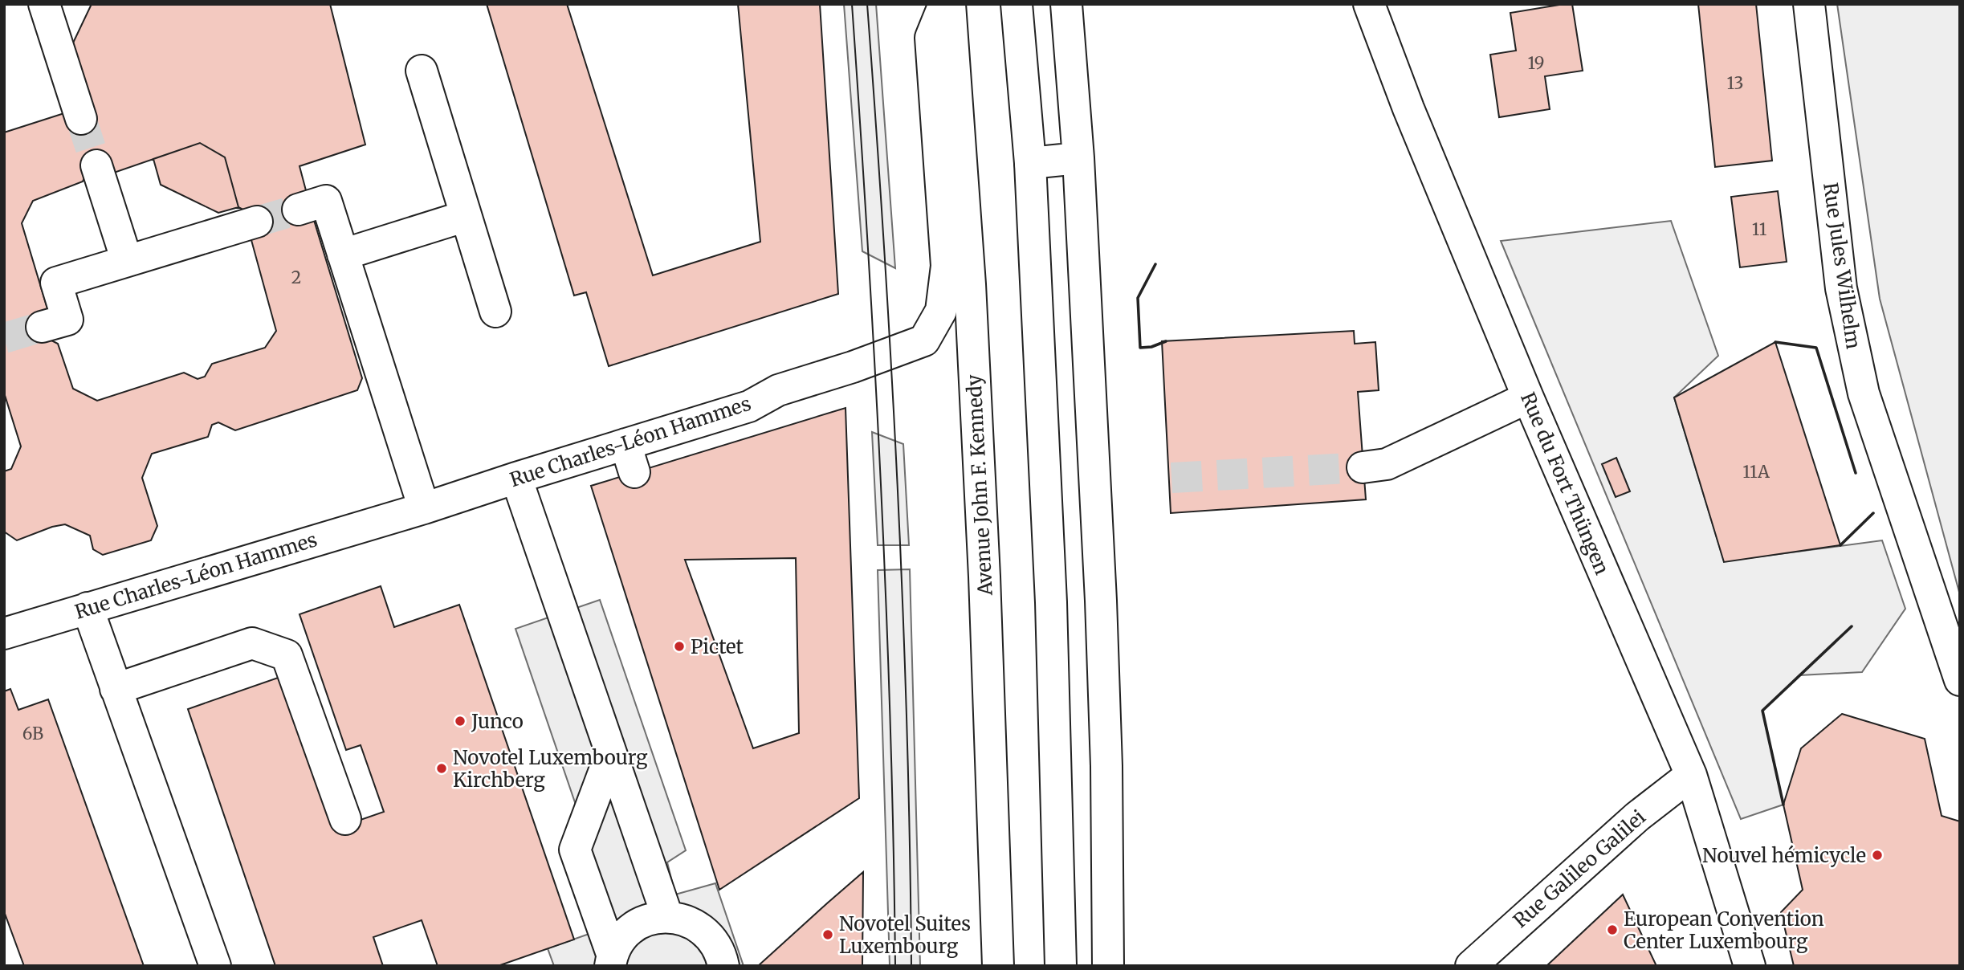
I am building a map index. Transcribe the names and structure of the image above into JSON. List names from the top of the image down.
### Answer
{
  "streets": {
    "street": [
      "Rue Jules Wilhelm",
      "Rue Charles-Léon Hammes",
      "Rue du Fort Thüngen",
      "Avenue John F. Kennedy",
      "Rue Galileo Galilei"
    ]
  },
  "crossings": [
    ["Rue du Fort Thüngen", "Rue Galileo Galilei"]
  ],
  "places": [
    "Pictet",
    "Junco",
    "Novotel Luxembourg Kirchberg",
    "Nouvel hémicycle",
    "European Convention Center Luxembourg",
    "Novotel Suites Luxembourg"
  ],
  "house_numbers": [
    "19",
    "13",
    "11",
    "2",
    "11A",
    "6B"
  ]
}
